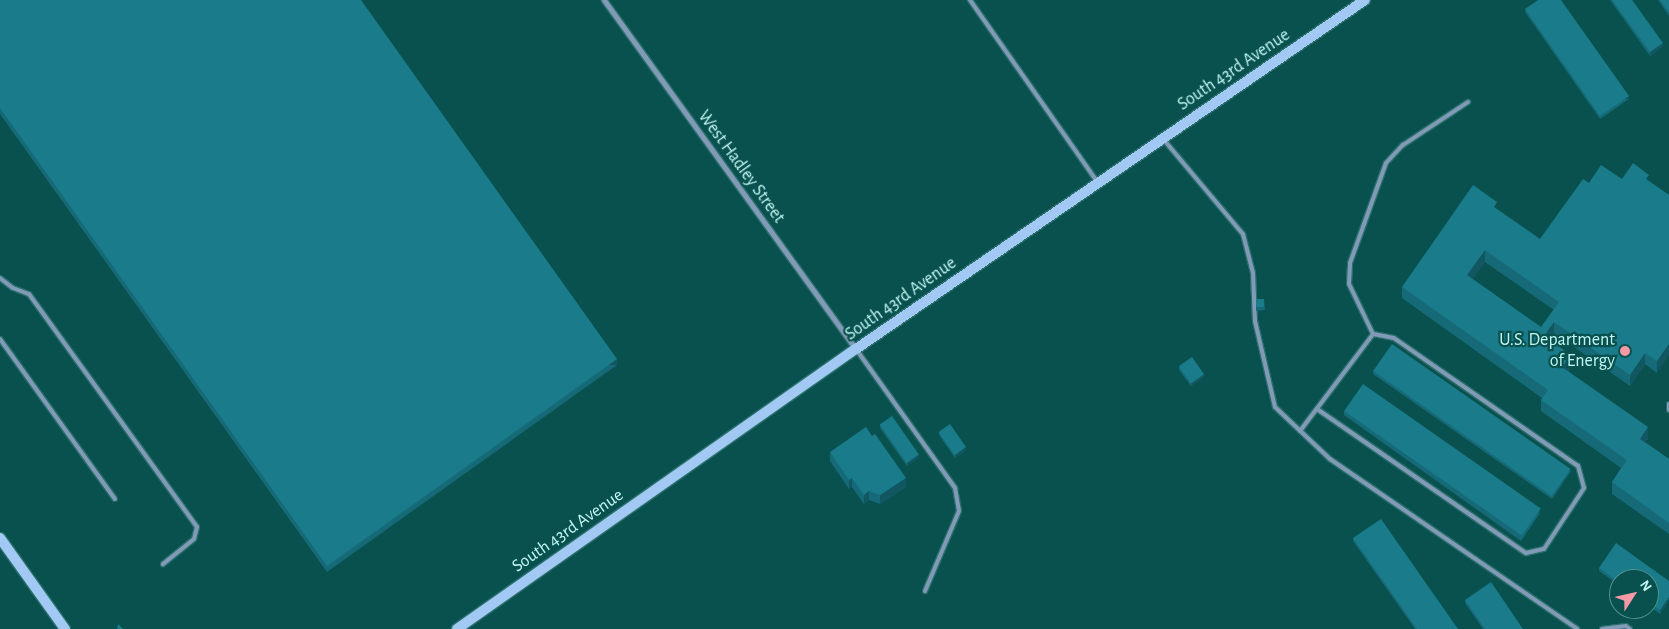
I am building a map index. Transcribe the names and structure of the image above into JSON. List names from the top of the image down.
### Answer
{
  "streets": {
    "main road": ["South 43rd Avenue"],
    "street": ["West Hadley Street"]
  },
  "crossings": [
    ["South 43rd Avenue", "West Hadley Street"]
  ],
  "places": ["U.S. Department of Energy"],
  "north": "top right"
}
